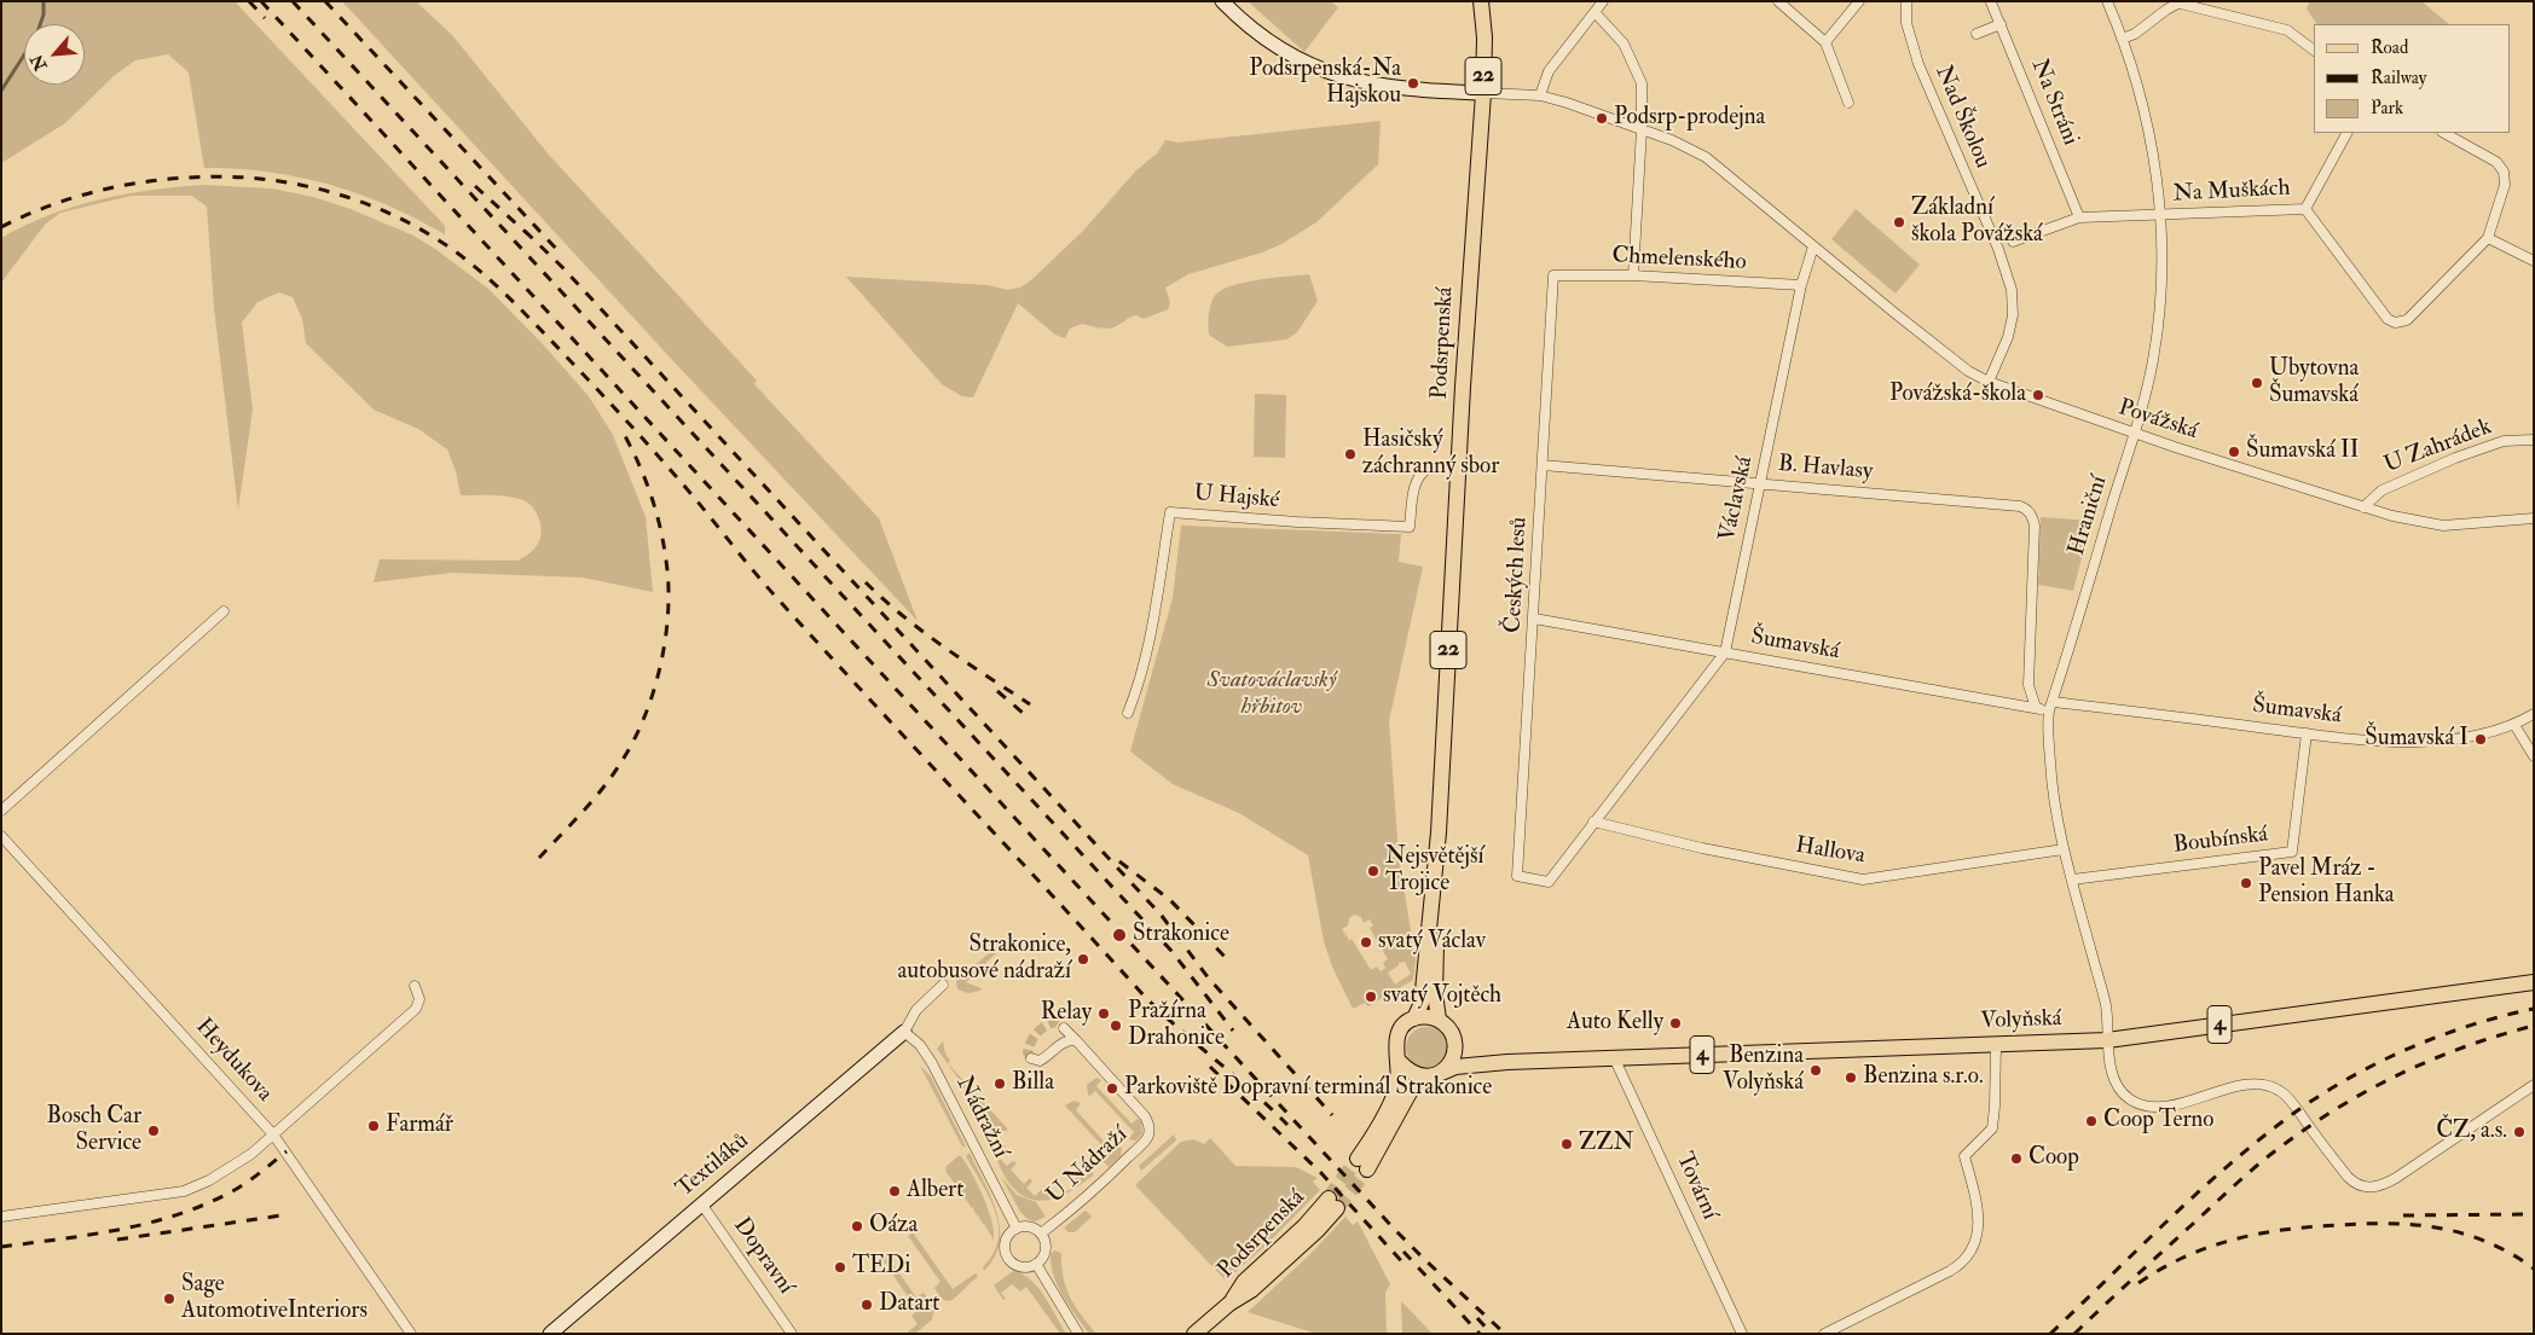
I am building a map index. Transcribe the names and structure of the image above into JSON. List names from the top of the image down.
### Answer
{
  "streets": {
    "main road": [
      "22",
      "Podsrpenská",
      "Volyňská",
      "4"
    ],
    "street": [
      "Na Stráni",
      "Nad Školou",
      "Na Muškách",
      "Chmelenského",
      "Povážská",
      "U Zahrádek",
      "B. Havlasy",
      "U Hajské",
      "Václavská",
      "Hraniční",
      "Českých lesů",
      "Šumavská",
      "Boubínská",
      "Hallova",
      "Heydukova",
      "Nádražní",
      "Textiláků",
      "U Nádraží",
      "Tovární",
      "Dopravní"
    ]
  },
  "crossings": [
    ["Nad Školou", "Povážská"],
    ["Na Muškách", "Hraniční"],
    ["Chmelenského", "Václavská"],
    ["Chmelenského", "Českých lesů"],
    ["Podsrpenská", "U Hajské"],
    ["Podsrpenská", "Volyňská"],
    ["Podsrpenská", "4"],
    ["Povážská", "U Zahrádek"],
    ["Povážská", "Václavská"],
    ["Povážská", "Hraniční"],
    ["B. Havlasy", "Václavská"],
    ["B. Havlasy", "Hraniční"],
    ["B. Havlasy", "Českých lesů"],
    ["Václavská", "Českých lesů"],
    ["Václavská", "Šumavská"],
    ["Václavská", "Hallova"],
    ["Hraniční", "Šumavská"],
    ["Hraniční", "Boubínská"],
    ["Hraniční", "Hallova"],
    ["Hraniční", "Volyňská"],
    ["Českých lesů", "Šumavská"],
    ["Šumavská", "Boubínská"],
    ["Volyňská", "4"],
    ["Volyňská", "Tovární"],
    ["Nádražní", "Textiláků"],
    ["Nádražní", "U Nádraží"],
    ["Textiláků", "Dopravní"]
  ],
  "parks": ["Svatováclavský hřbitov"],
  "places": [
    "Podsrpenská-Na Hajskou",
    "Podsrp-prodejna",
    "Základní škola Povážská",
    "Ubytovna Šumavská",
    "Povážská-škola",
    "Šumavská II",
    "Hasičský záchranný sbor",
    "Šumavská I",
    "Nejsvětější Trojice",
    "Pavel Mráz - Pension Hanka",
    "Strakonice",
    "svatý Václav",
    "Strakonice, autobusové nádraží",
    "svatý Vojtěch",
    "Relay",
    "Auto Kelly",
    "Pražírna Drahonice",
    "Benzina Volyňská",
    "Benzina s.r.o.",
    "Billa",
    "Parkoviště Dopravní terminál Strakonice",
    "Coop Terno",
    "Farmář",
    "Bosch Car Service",
    "ČZ, a.s.",
    "ZZN",
    "Coop",
    "Albert",
    "Oáza",
    "TEDi",
    "Sage AutomotiveInteriors",
    "Datart"
  ],
  "legend": ["Road", "Railway", "Park"],
  "north": "bottom left"
}
